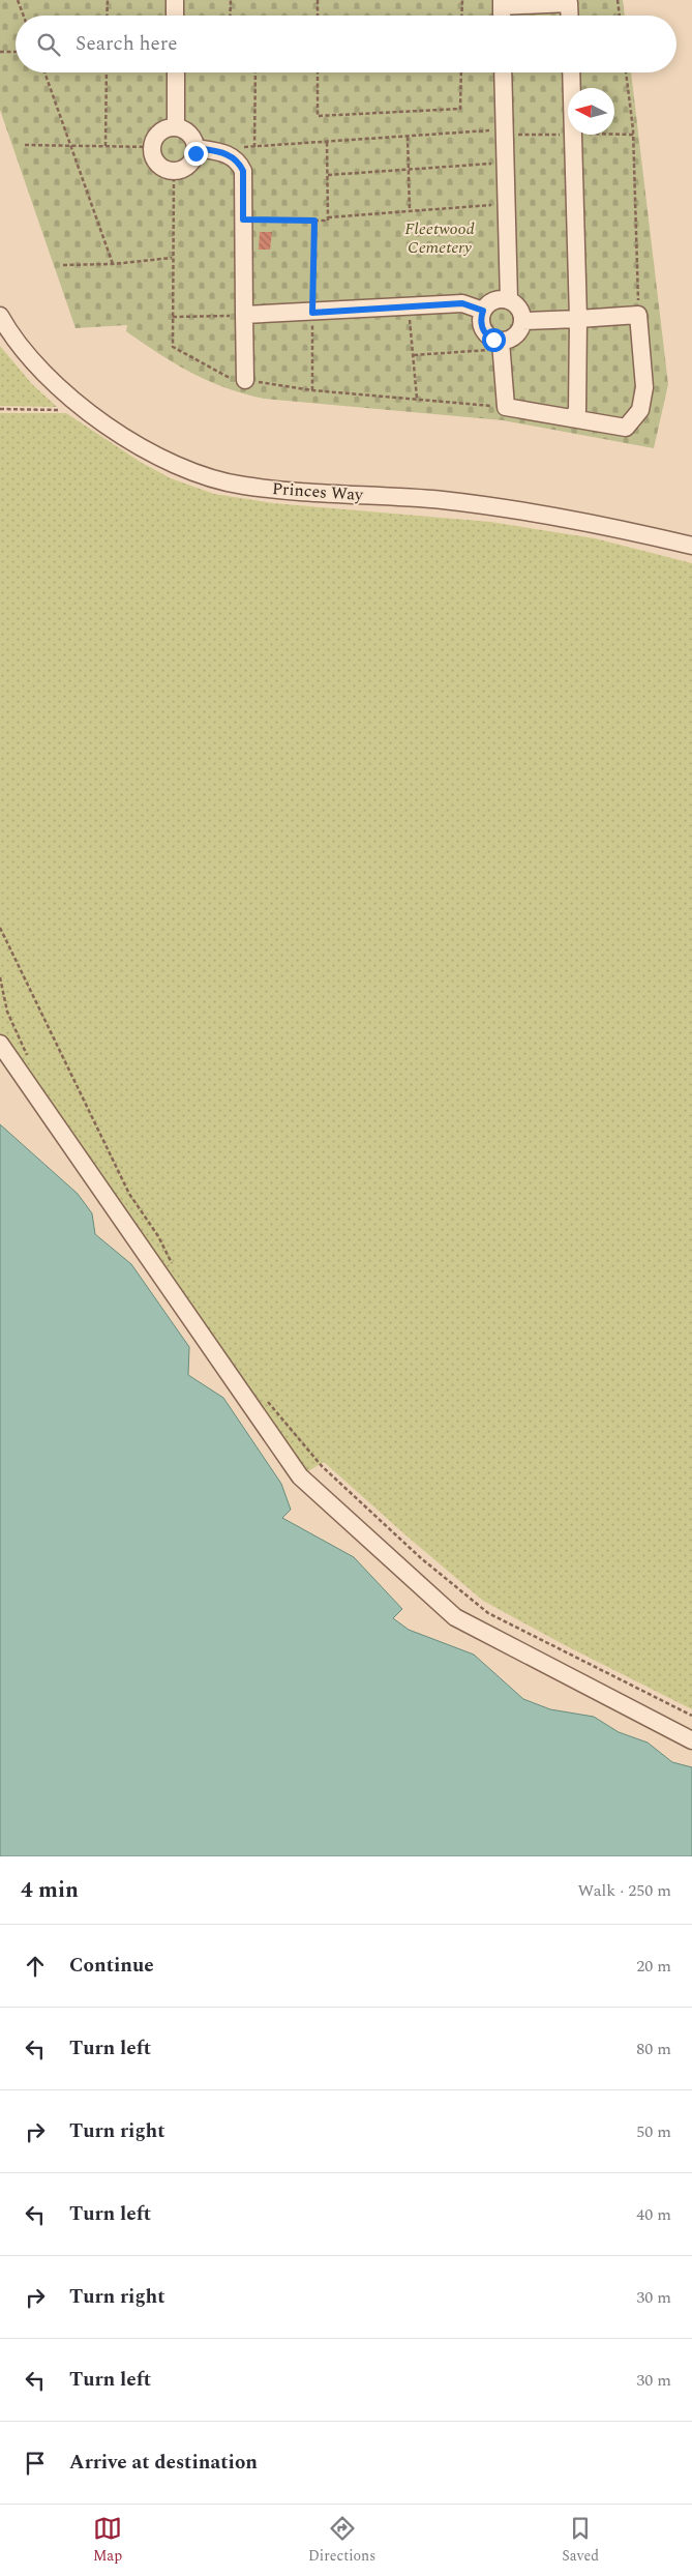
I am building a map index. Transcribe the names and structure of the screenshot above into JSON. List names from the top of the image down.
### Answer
{
  "streets": {
    "street": ["Princes Way"]
  },
  "parks": ["Fleetwood Cemetery"],
  "north": "left",
  "page": {
    "search": "Search here",
    "heading": ["4 min", "Walk · 250 m"],
    "list": [
      ["Continue", "20 m"],
      ["Turn left", "80 m"],
      ["Turn right", "50 m"],
      ["Turn left", "40 m"],
      ["Turn right", "30 m"],
      ["Turn left", "30 m"],
      "Arrive at destination"
    ],
    "nav": ["Map", "Directions", "Saved"]
  }
}
